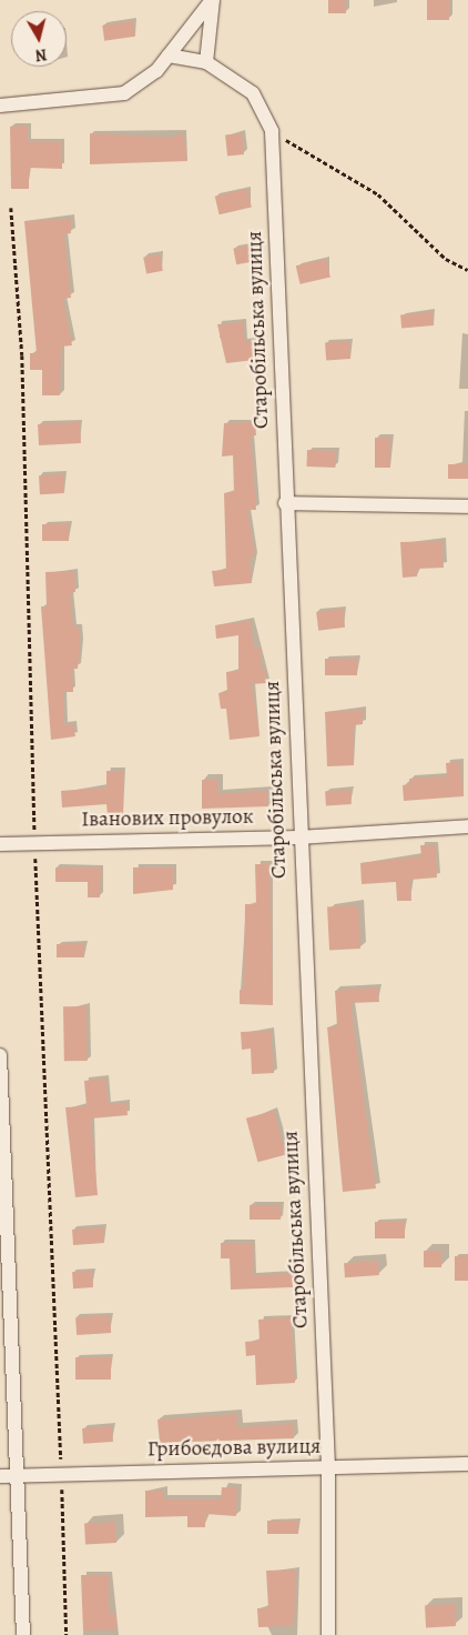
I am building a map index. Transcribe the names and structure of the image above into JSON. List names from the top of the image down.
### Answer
{
  "streets": {
    "street": ["Старобільська вулиця", "Іванових провулок", "Грибоєдова вулиця"]
  },
  "crossings": [
    ["Старобільська вулиця", "Іванових провулок"],
    ["Старобільська вулиця", "Грибоєдова вулиця"]
  ],
  "north": "bottom"
}
